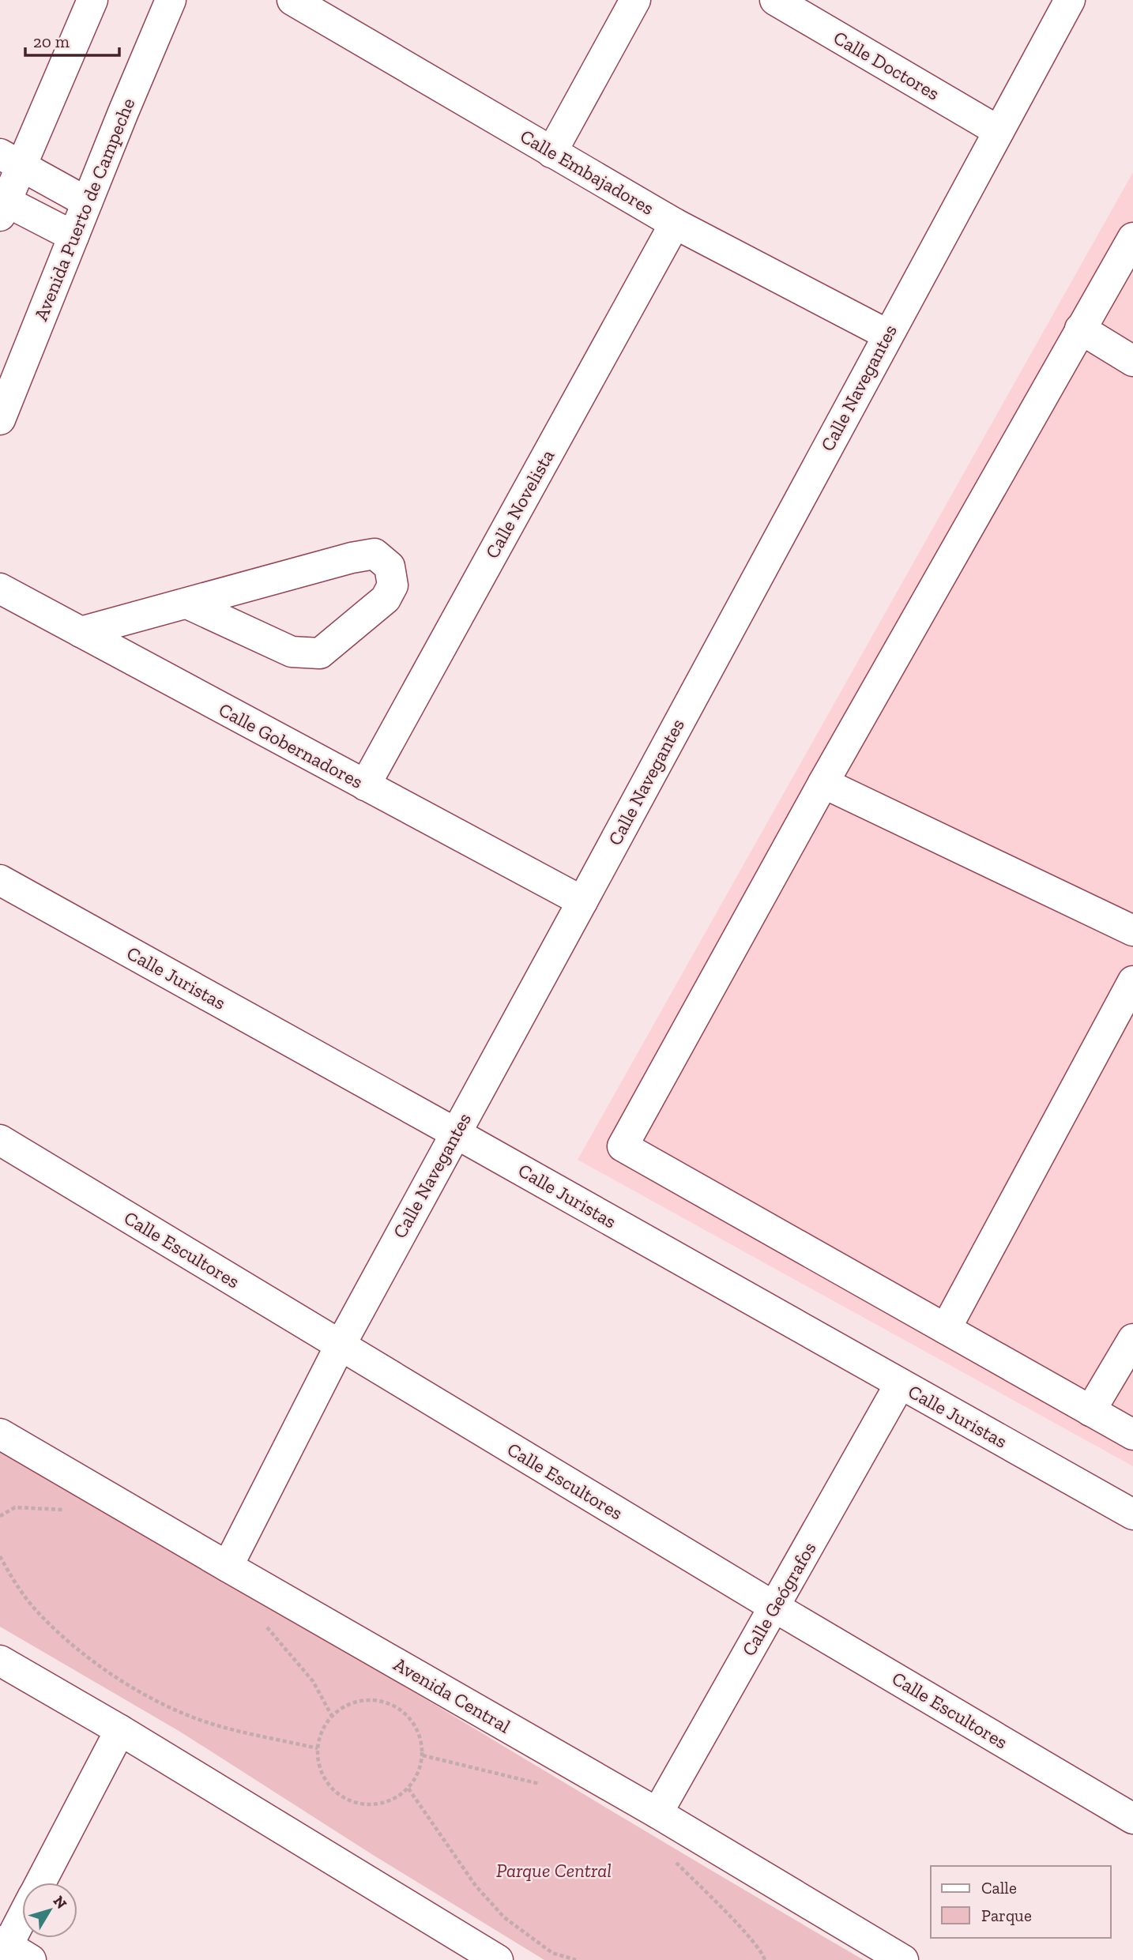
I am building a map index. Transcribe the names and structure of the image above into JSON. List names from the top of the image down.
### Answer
{
  "streets": {
    "street": [
      "Calle Doctores",
      "Calle Embajadores",
      "Avenida Puerto de Campeche",
      "Calle Navegantes",
      "Calle Novelista",
      "Calle Gobernadores",
      "Calle Juristas",
      "Calle Escultores",
      "Calle Geógrafos",
      "Avenida Central"
    ]
  },
  "crossings": [
    ["Calle Doctores", "Calle Navegantes"],
    ["Calle Embajadores", "Calle Navegantes"],
    ["Calle Embajadores", "Calle Novelista"],
    ["Calle Navegantes", "Calle Gobernadores"],
    ["Calle Navegantes", "Calle Juristas"],
    ["Calle Navegantes", "Calle Escultores"],
    ["Calle Navegantes", "Avenida Central"],
    ["Calle Novelista", "Calle Gobernadores"],
    ["Calle Juristas", "Calle Geógrafos"],
    ["Calle Escultores", "Calle Geógrafos"],
    ["Calle Geógrafos", "Avenida Central"]
  ],
  "parks": ["Parque Central"],
  "legend": ["Calle", "Parque"],
  "scale_bar": "20 m",
  "north": "top right"
}
